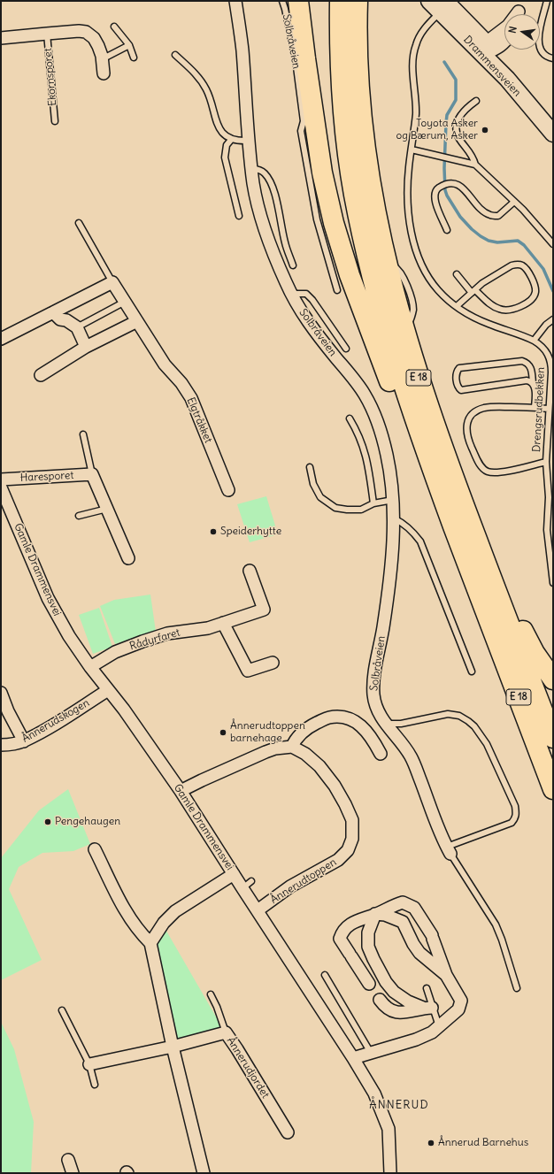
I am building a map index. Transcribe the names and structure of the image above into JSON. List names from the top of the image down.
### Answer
{
  "streets": {
    "highway": ["E 18"],
    "main road": ["Drammensveien"],
    "street": [
      "Solbråveien",
      "Ekornsporet",
      "Elgtråkket",
      "Haresporet",
      "Gamle Drammensvei",
      "Rådyrfaret",
      "Ånnerudskogen",
      "Ånnerudtoppen",
      "Ånnerudjordet"
    ],
    "lane": ["Drengsrudbekken"]
  },
  "crossings": [
    ["Drammensveien", "Drengsrudbekken"],
    ["Gamle Drammensvei", "Rådyrfaret"],
    ["Gamle Drammensvei", "Ånnerudskogen"],
    ["Gamle Drammensvei", "Ånnerudtoppen"]
  ],
  "districts": ["ÅNNERUD"],
  "places": [
    "Toyota Asker og Bærum, Asker",
    "Speiderhytte",
    "Ånnerudtoppen barnehage",
    "Pengehaugen",
    "Ånnerud Barnehus"
  ],
  "north": "left"
}
